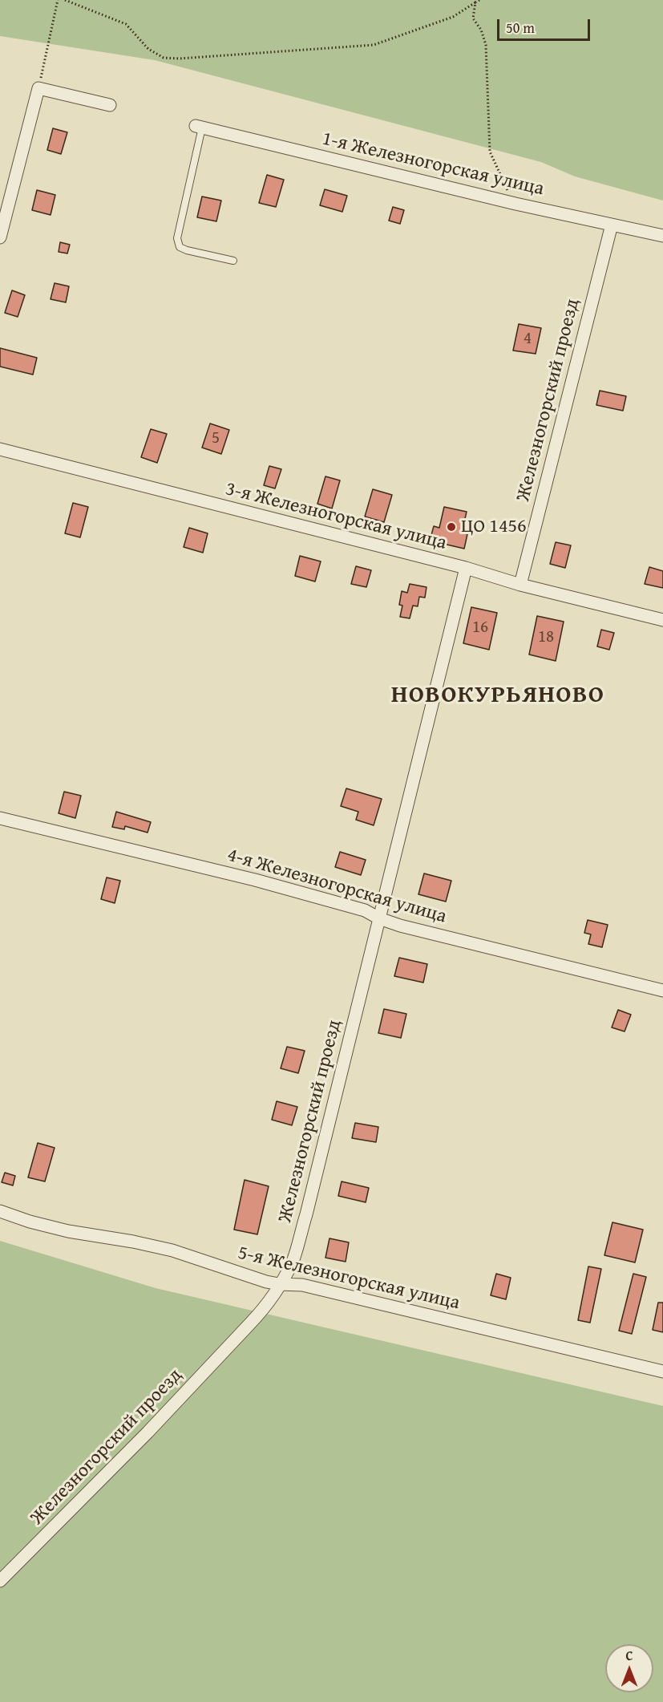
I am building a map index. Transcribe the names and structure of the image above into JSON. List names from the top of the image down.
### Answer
{
  "streets": {
    "street": [
      "1-я Железногорская улица",
      "Железногорский проезд",
      "3-я Железногорская улица",
      "4-я Железногорская улица",
      "5-я Железногорская улица"
    ]
  },
  "crossings": [
    ["1-я Железногорская улица", "Железногорский проезд"],
    ["Железногорский проезд", "3-я Железногорская улица"],
    ["Железногорский проезд", "4-я Железногорская улица"],
    ["Железногорский проезд", "5-я Железногорская улица"]
  ],
  "districts": ["НОВОКУРЬЯНОВО"],
  "places": ["ЦО 1456"],
  "house_numbers": [
    "4",
    "5",
    "16",
    "18"
  ],
  "scale_bar": "50 m",
  "north": "top"
}
